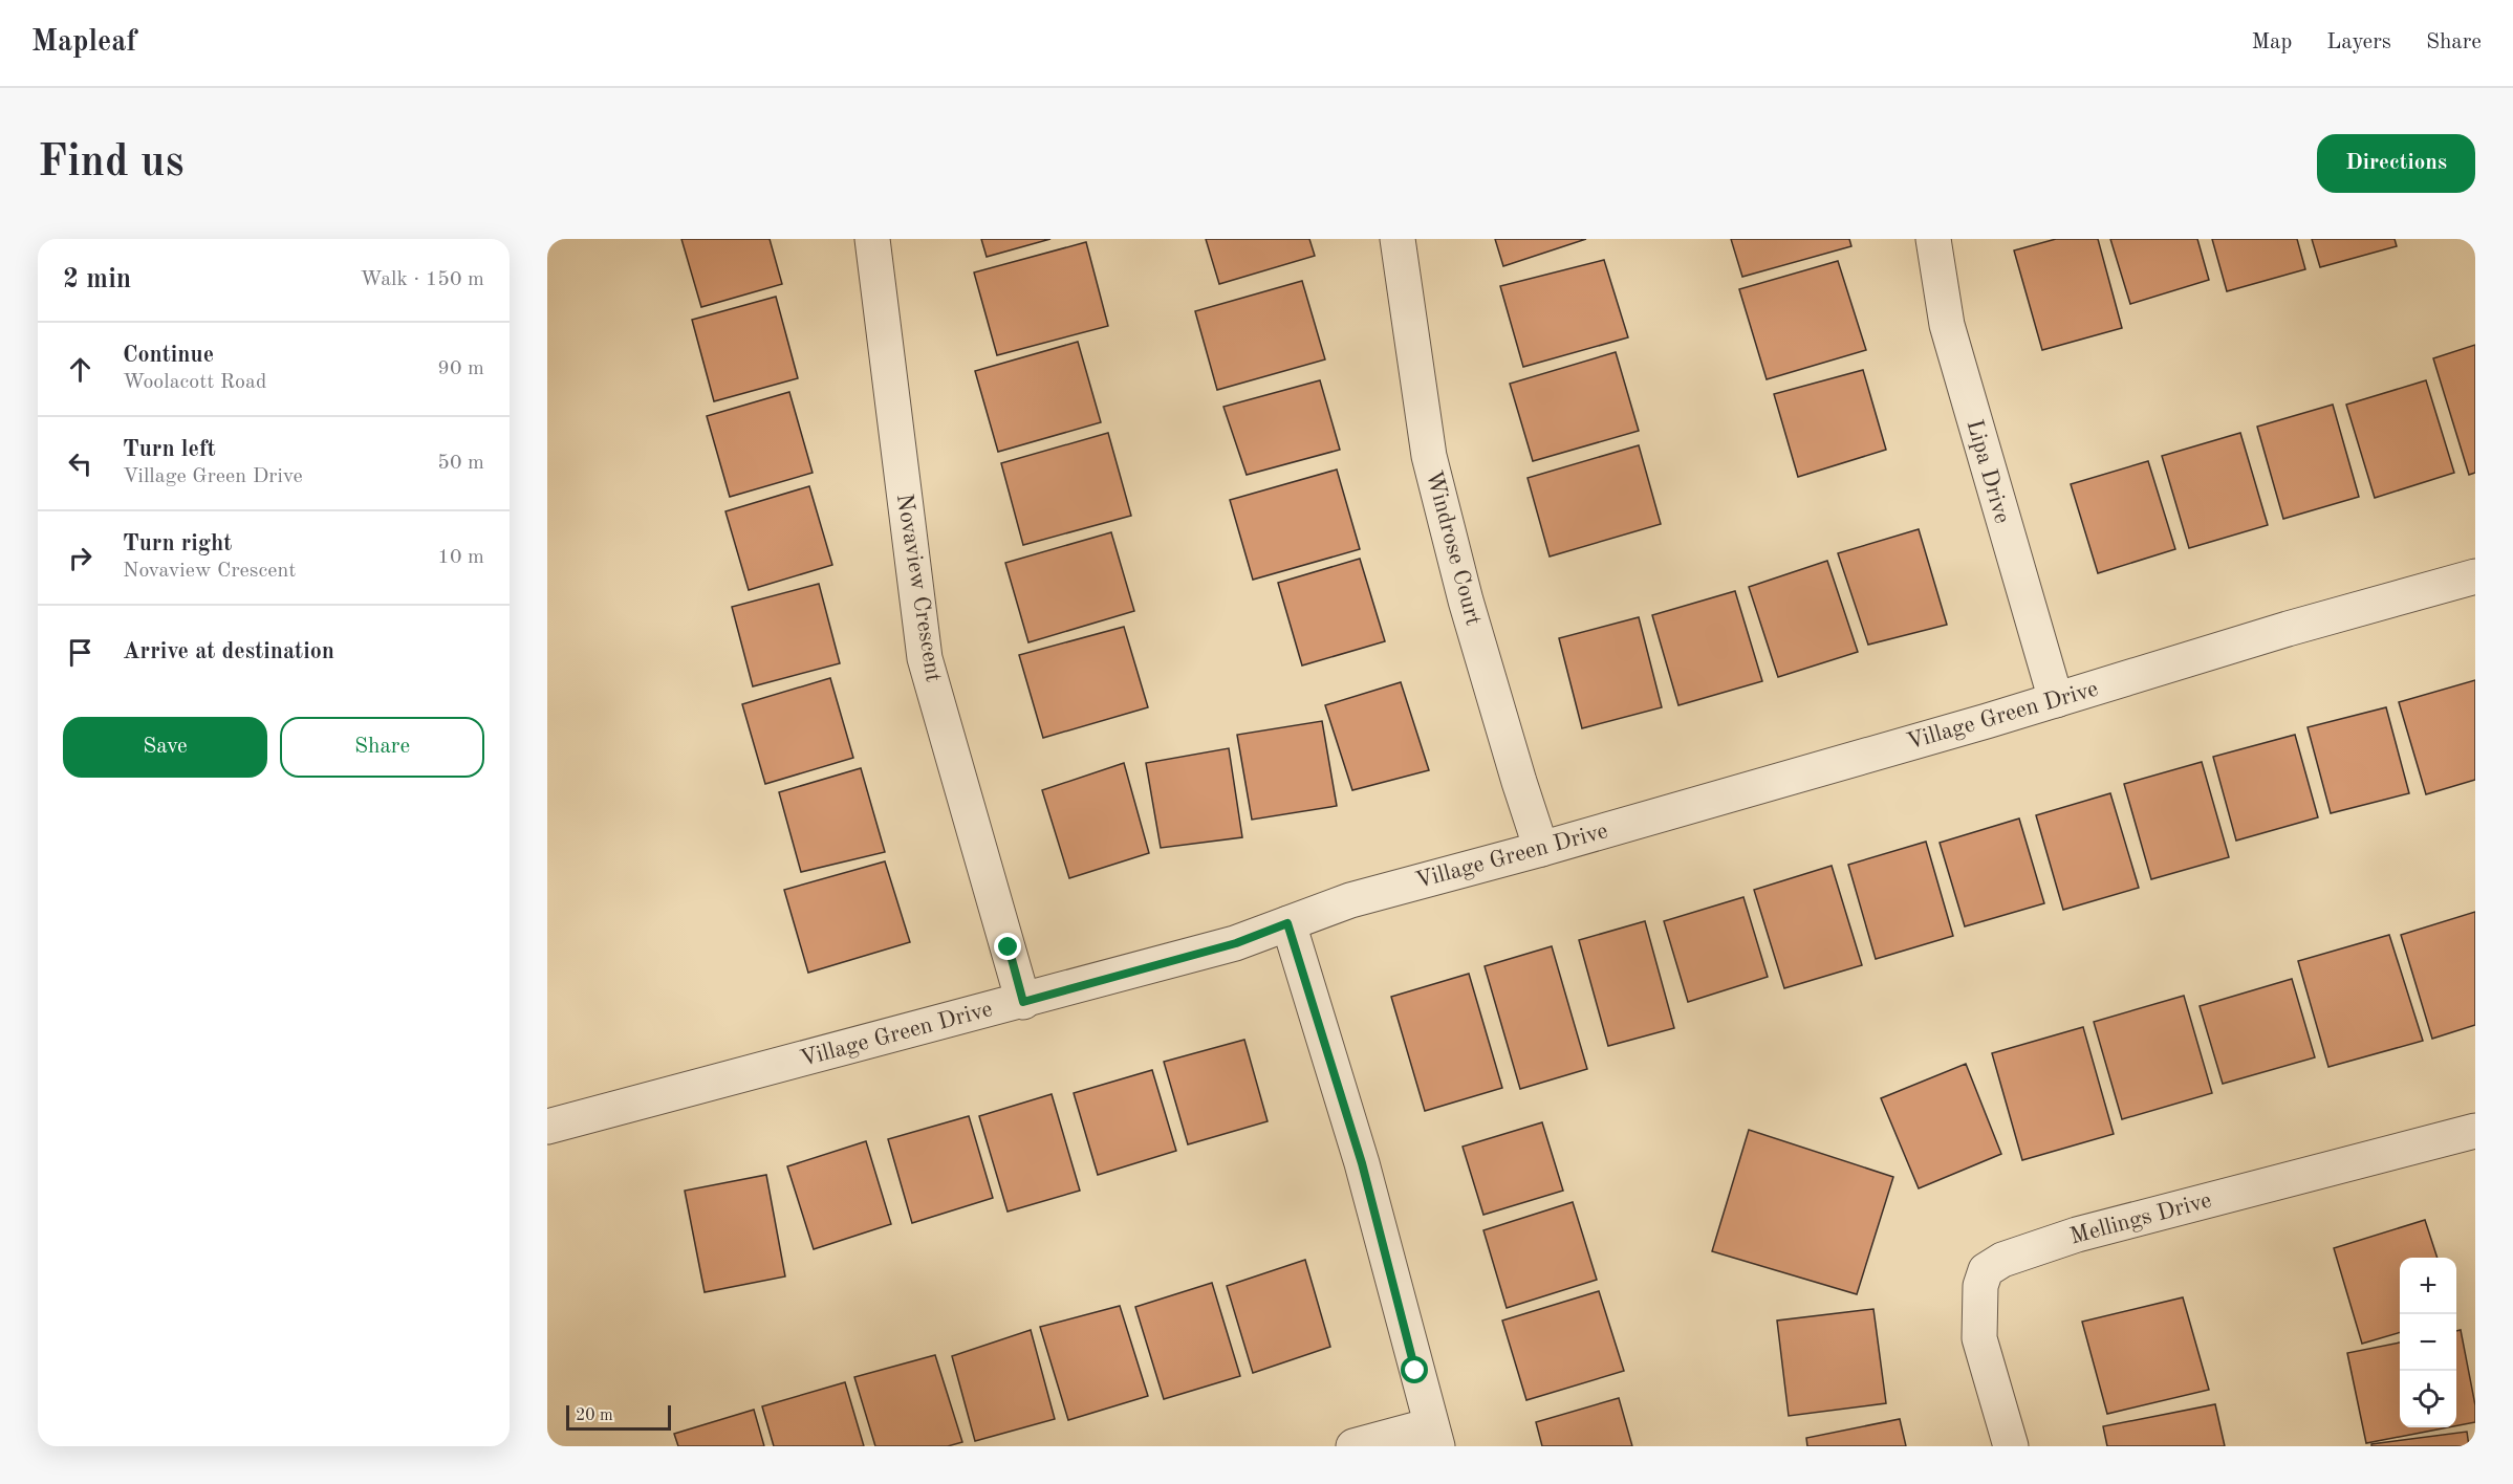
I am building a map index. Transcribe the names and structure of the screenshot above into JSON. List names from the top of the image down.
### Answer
{
  "streets": {
    "street": [
      "Lipa Drive",
      "Windrose Court",
      "Novaview Crescent",
      "Village Green Drive",
      "Mellings Drive"
    ]
  },
  "crossings": [
    ["Lipa Drive", "Village Green Drive"],
    ["Windrose Court", "Village Green Drive"],
    ["Novaview Crescent", "Village Green Drive"]
  ],
  "scale_bar": "20 m",
  "page": {
    "header": "Mapleaf",
    "nav": ["Map", "Layers", "Share"],
    "buttons": [
      "Directions",
      ["Save", "Share"]
    ],
    "title": "Find us",
    "heading": ["2 min", "Walk · 150 m"],
    "list": [
      ["Continue", "Woolacott Road", "90 m"],
      ["Turn left", "Village Green Drive", "50 m"],
      ["Turn right", "Novaview Crescent", "10 m"],
      "Arrive at destination"
    ],
    "map_buttons": ["+", "−"],
    "scale": "20 m"
  }
}
